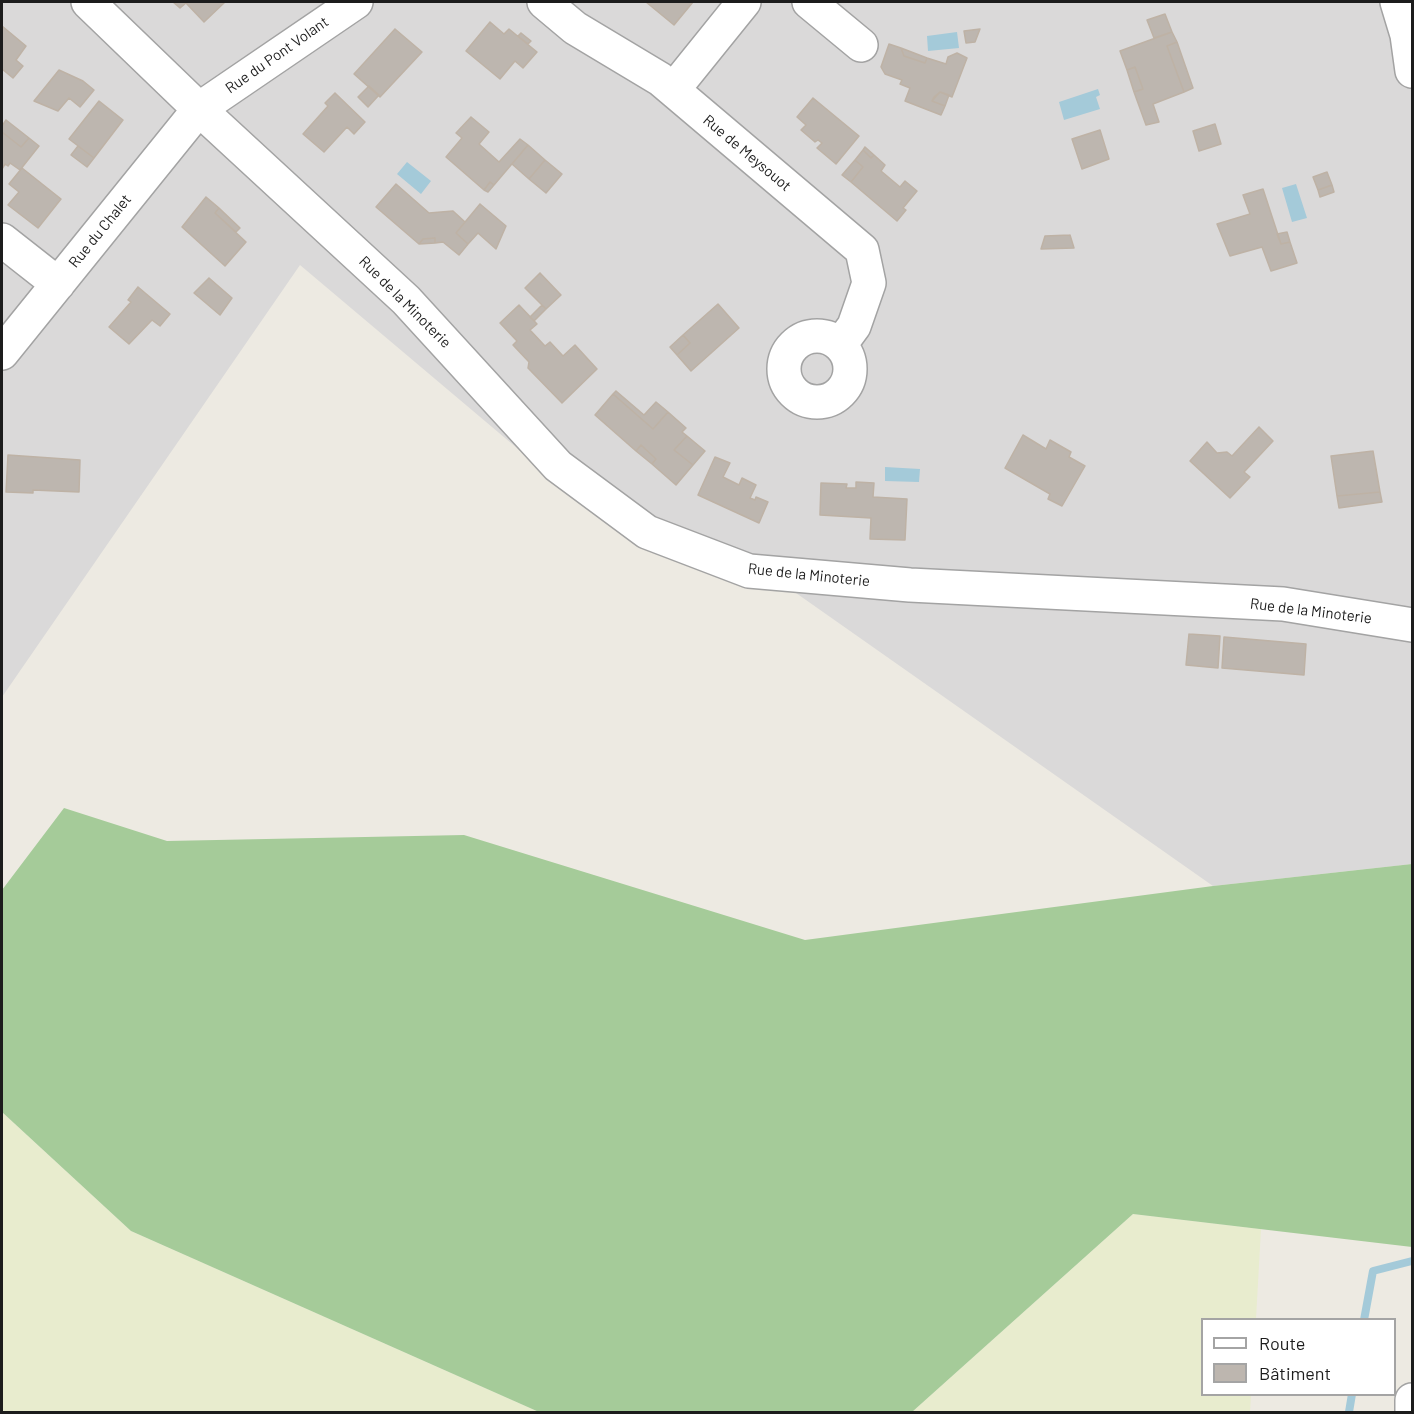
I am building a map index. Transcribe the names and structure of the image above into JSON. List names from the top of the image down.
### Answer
{
  "streets": {
    "street": [
      "Rue du Pont Volant",
      "Rue de Meysouot",
      "Rue du Chalet",
      "Rue de la Minoterie"
    ]
  },
  "crossings": [
    ["Rue du Pont Volant", "Rue du Chalet"],
    ["Rue du Pont Volant", "Rue de la Minoterie"],
    ["Rue du Chalet", "Rue de la Minoterie"]
  ],
  "legend": ["Route", "Bâtiment"]
}
